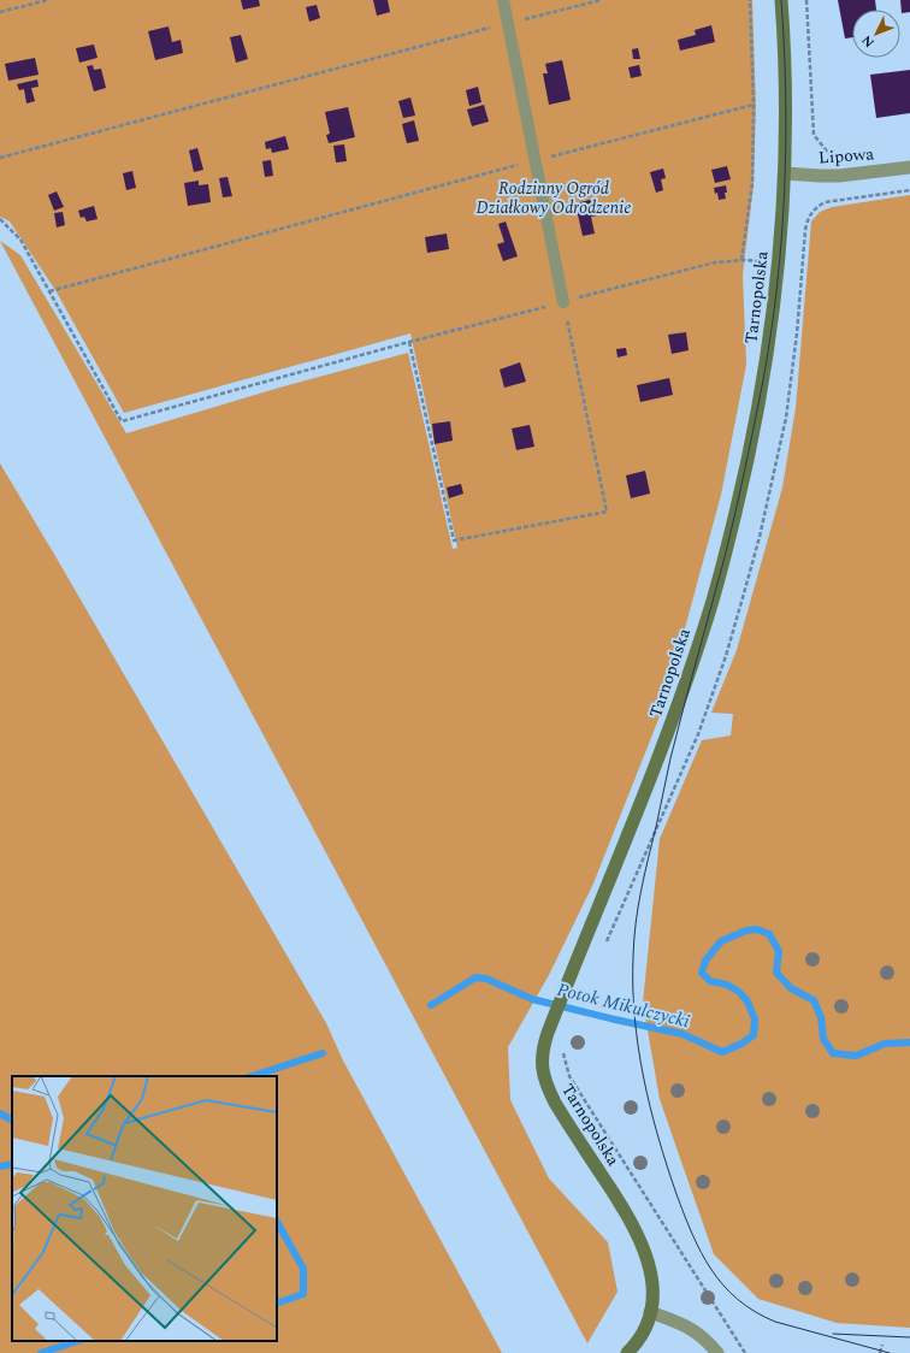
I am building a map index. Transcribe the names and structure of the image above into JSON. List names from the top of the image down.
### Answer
{
  "streets": {
    "main road": ["Tarnopolska"],
    "street": ["Lipowa"]
  },
  "crossings": [
    ["Lipowa", "Tarnopolska"]
  ],
  "water": ["Potok Mikulczycki"],
  "parks": ["Rodzinny Ogród Działkowy Odrodzenie"],
  "north": "bottom left"
}
